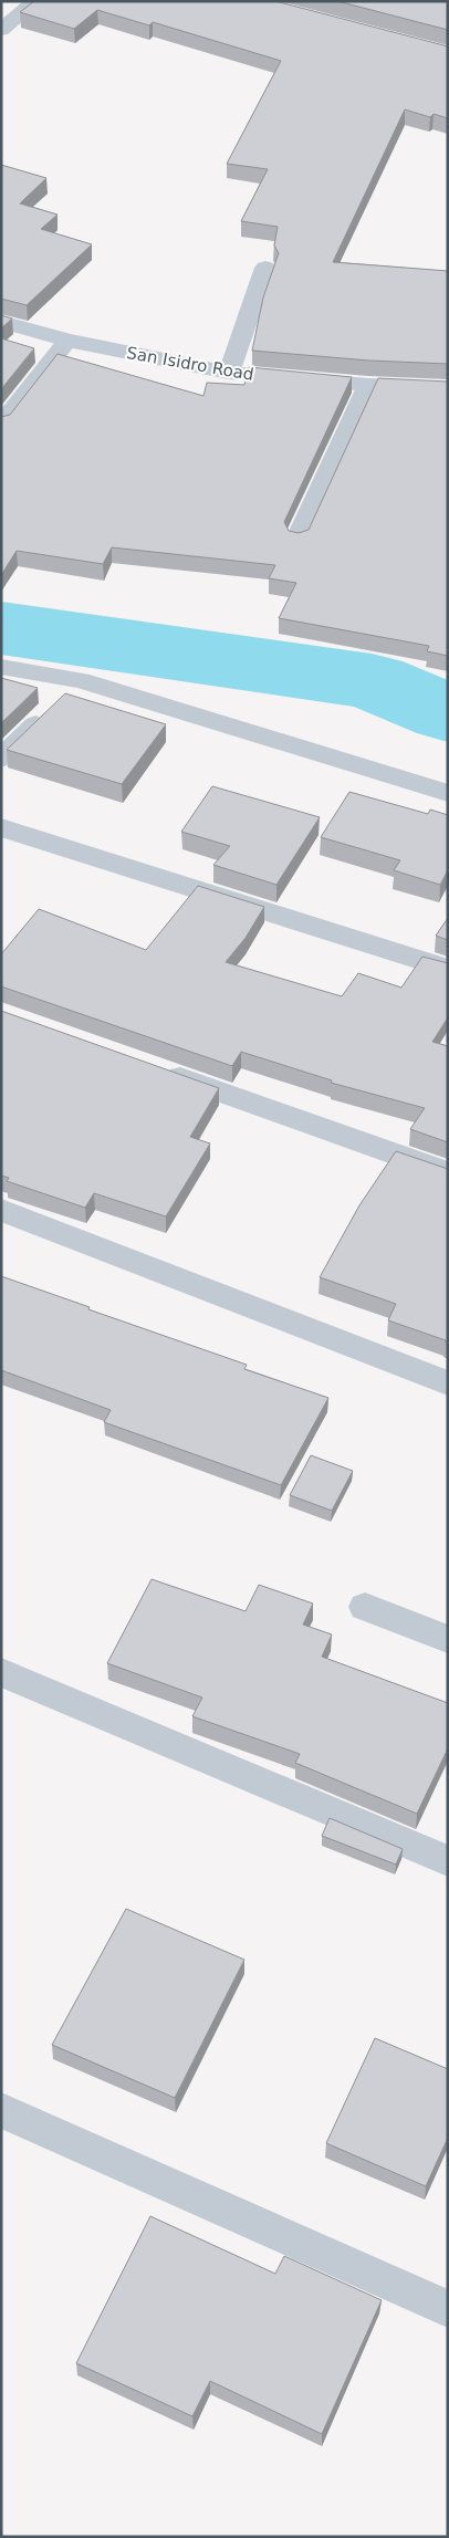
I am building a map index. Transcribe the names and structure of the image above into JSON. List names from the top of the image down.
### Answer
{
  "streets": {
    "main road": ["San Isidro Road"]
  }
}
